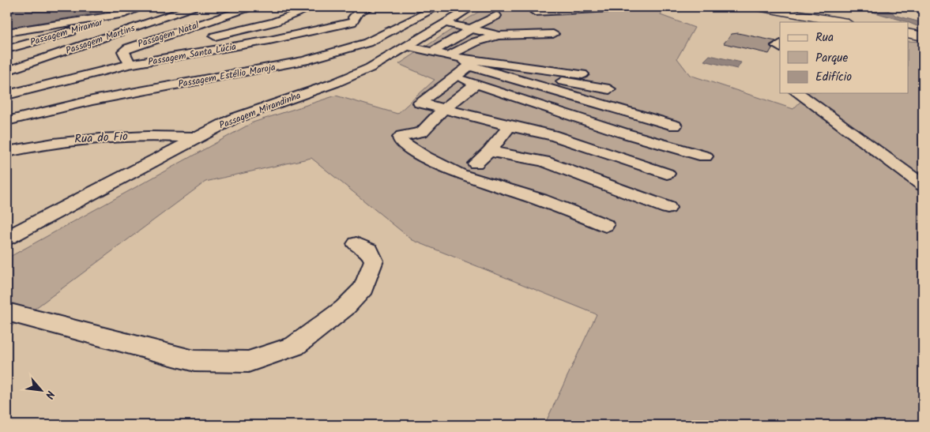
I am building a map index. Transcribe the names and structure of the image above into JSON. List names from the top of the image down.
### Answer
{
  "streets": {
    "street": [
      "Passagem Miramar",
      "Passagem Natal",
      "Passagem Martins",
      "Passagem Santa Lúcia",
      "Passagem Estélio Maroja",
      "Passagem Mirandinha",
      "Rua do Fio"
    ]
  },
  "crossings": [
    ["Passagem Natal", "Passagem Santa Lúcia"],
    ["Passagem Mirandinha", "Rua do Fio"]
  ],
  "legend": ["Rua", "Parque", "Edifício"],
  "north": "bottom right"
}
